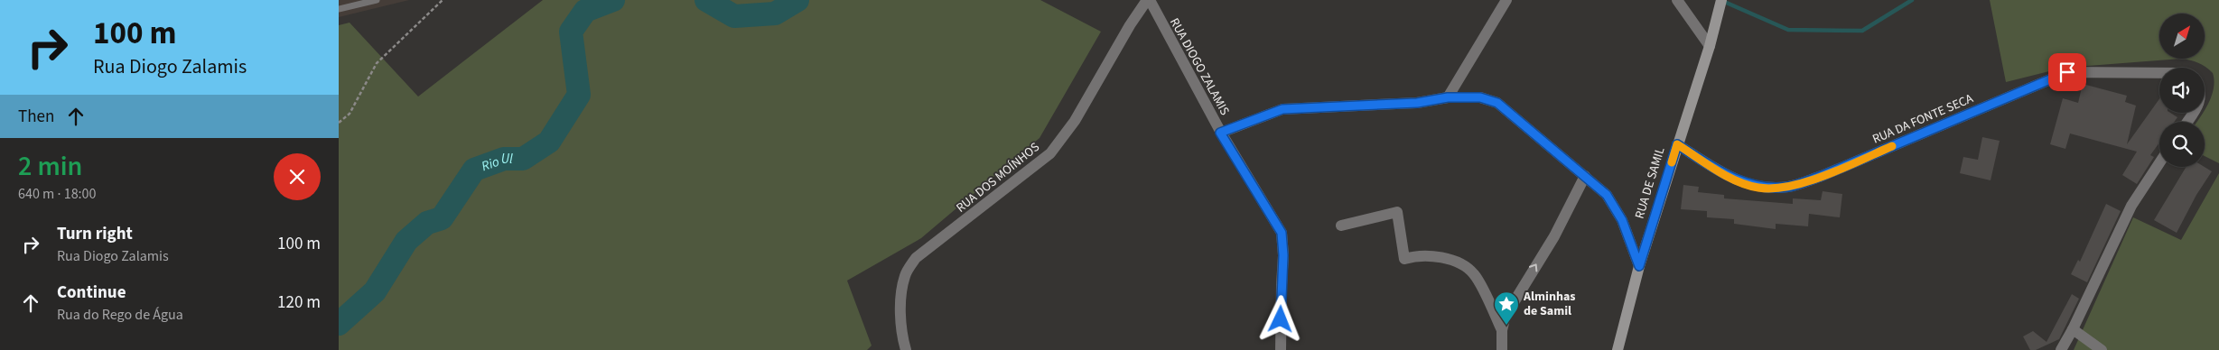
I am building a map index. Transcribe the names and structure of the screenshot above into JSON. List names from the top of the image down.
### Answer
{
  "streets": {
    "street": [
      "RUA DIOGO ZALAMIS",
      "RUA DA FONTE SECA",
      "RUA DOS MOÍNHOS",
      "RUA DE SAMIL"
    ]
  },
  "crossings": [
    ["RUA DIOGO ZALAMIS", "RUA DOS MOÍNHOS"],
    ["RUA DIOGO ZALAMIS", "RUA DE SAMIL"],
    ["RUA DA FONTE SECA", "RUA DE SAMIL"]
  ],
  "water": ["Rio Ul"],
  "places": {
    "place": ["Alminhas de Samil"]
  },
  "north": "top right",
  "page": {
    "turn": ["100 m", "Rua Diogo Zalamis"],
    "then": "Then",
    "heading": ["2 min", "640 m · 18:00"],
    "list": [
      {
        "name": "Turn right",
        "note": "Rua Diogo Zalamis",
        "value": "100 m"
      },
      {
        "name": "Continue",
        "note": "Rua do Rego de Água",
        "value": "120 m"
      }
    ]
  }
}
